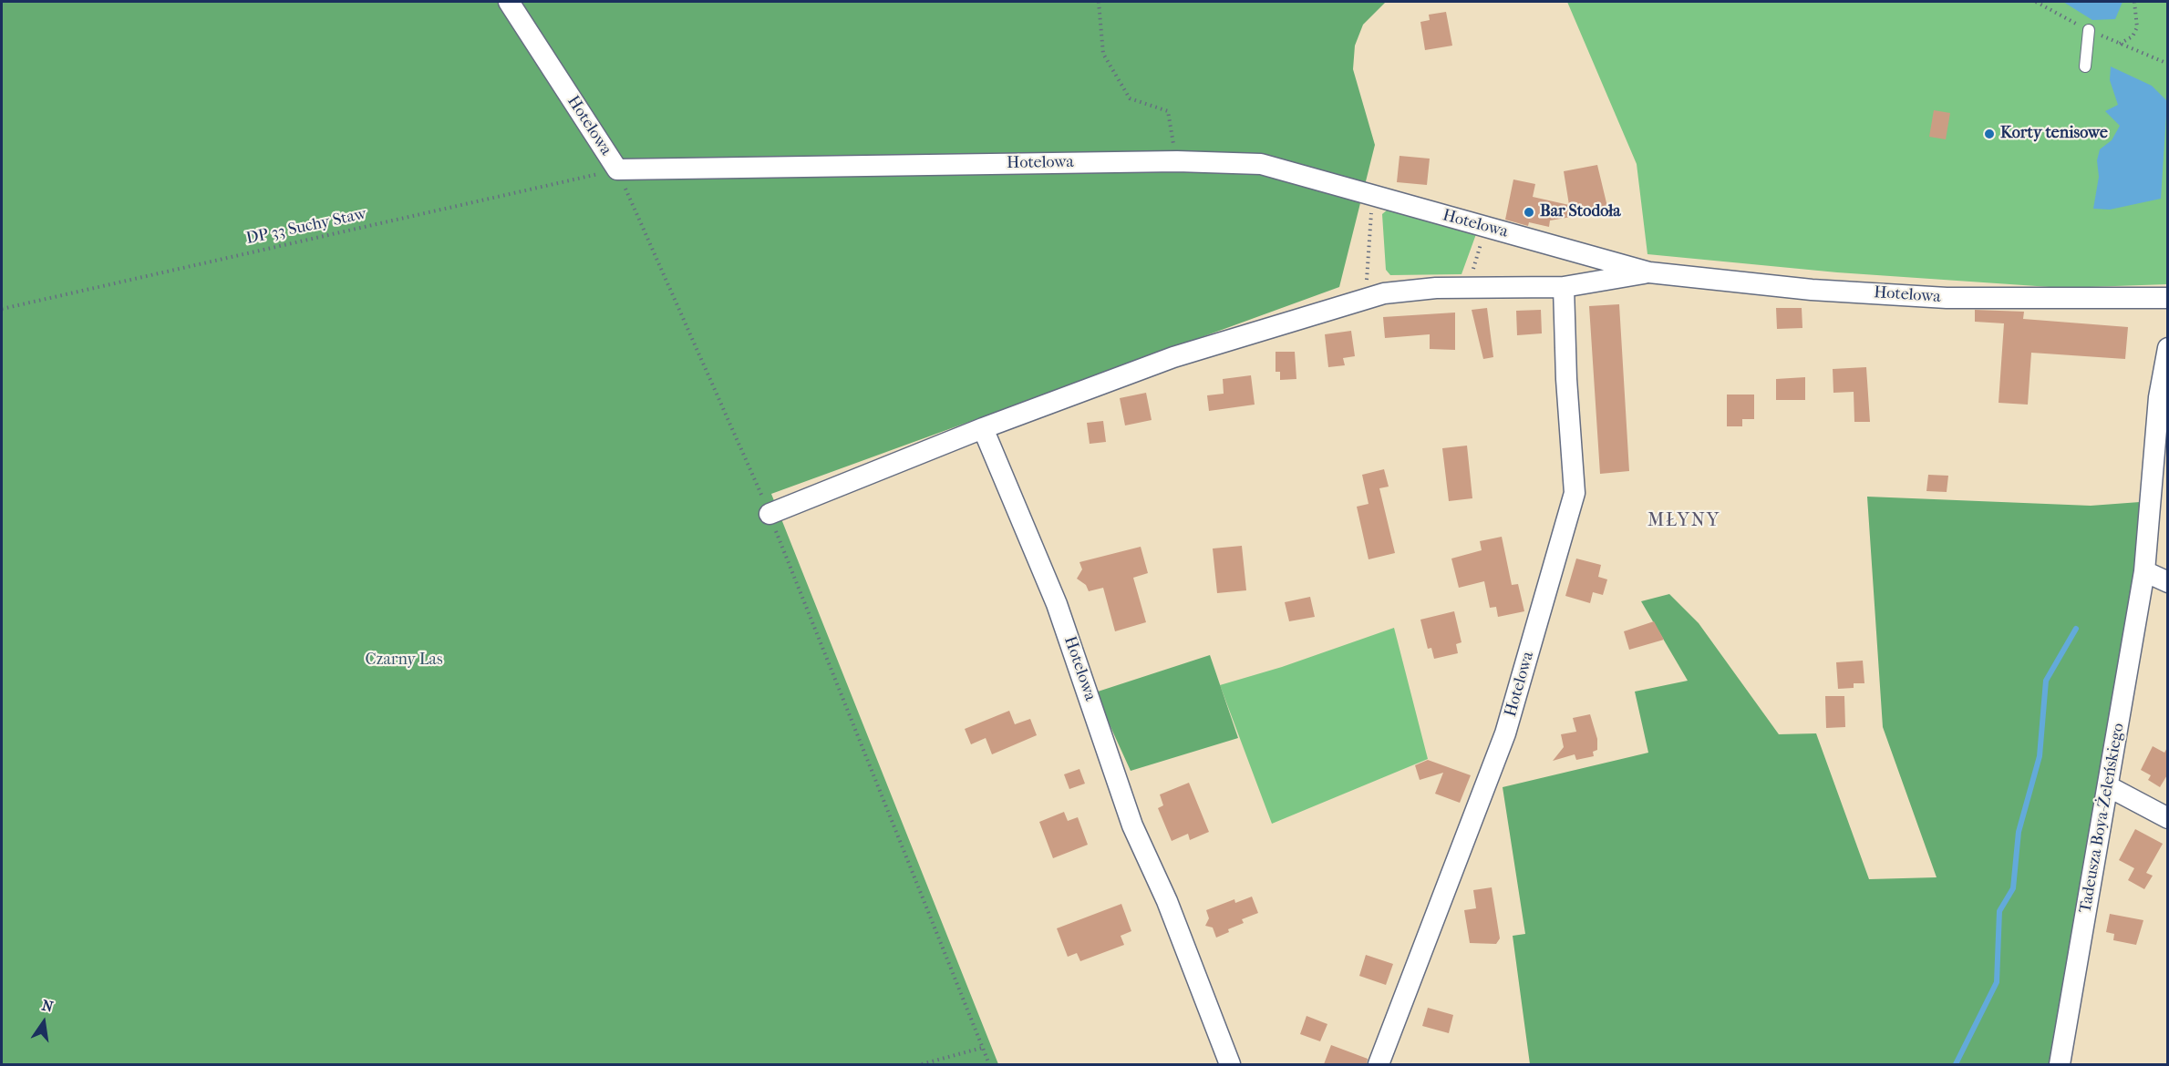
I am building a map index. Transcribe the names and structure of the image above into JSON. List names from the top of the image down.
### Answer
{
  "streets": {
    "street": ["Hotelowa", "Tadeusza Boya-Żeleńskiego"],
    "path": ["DP 33 Suchy Staw"]
  },
  "crossings": [
    ["Hotelowa", "DP 33 Suchy Staw"]
  ],
  "districts": ["MŁYNY"],
  "parks": ["Czarny Las"],
  "places": ["Korty tenisowe", "Bar Stodoła"],
  "north": "top"
}
